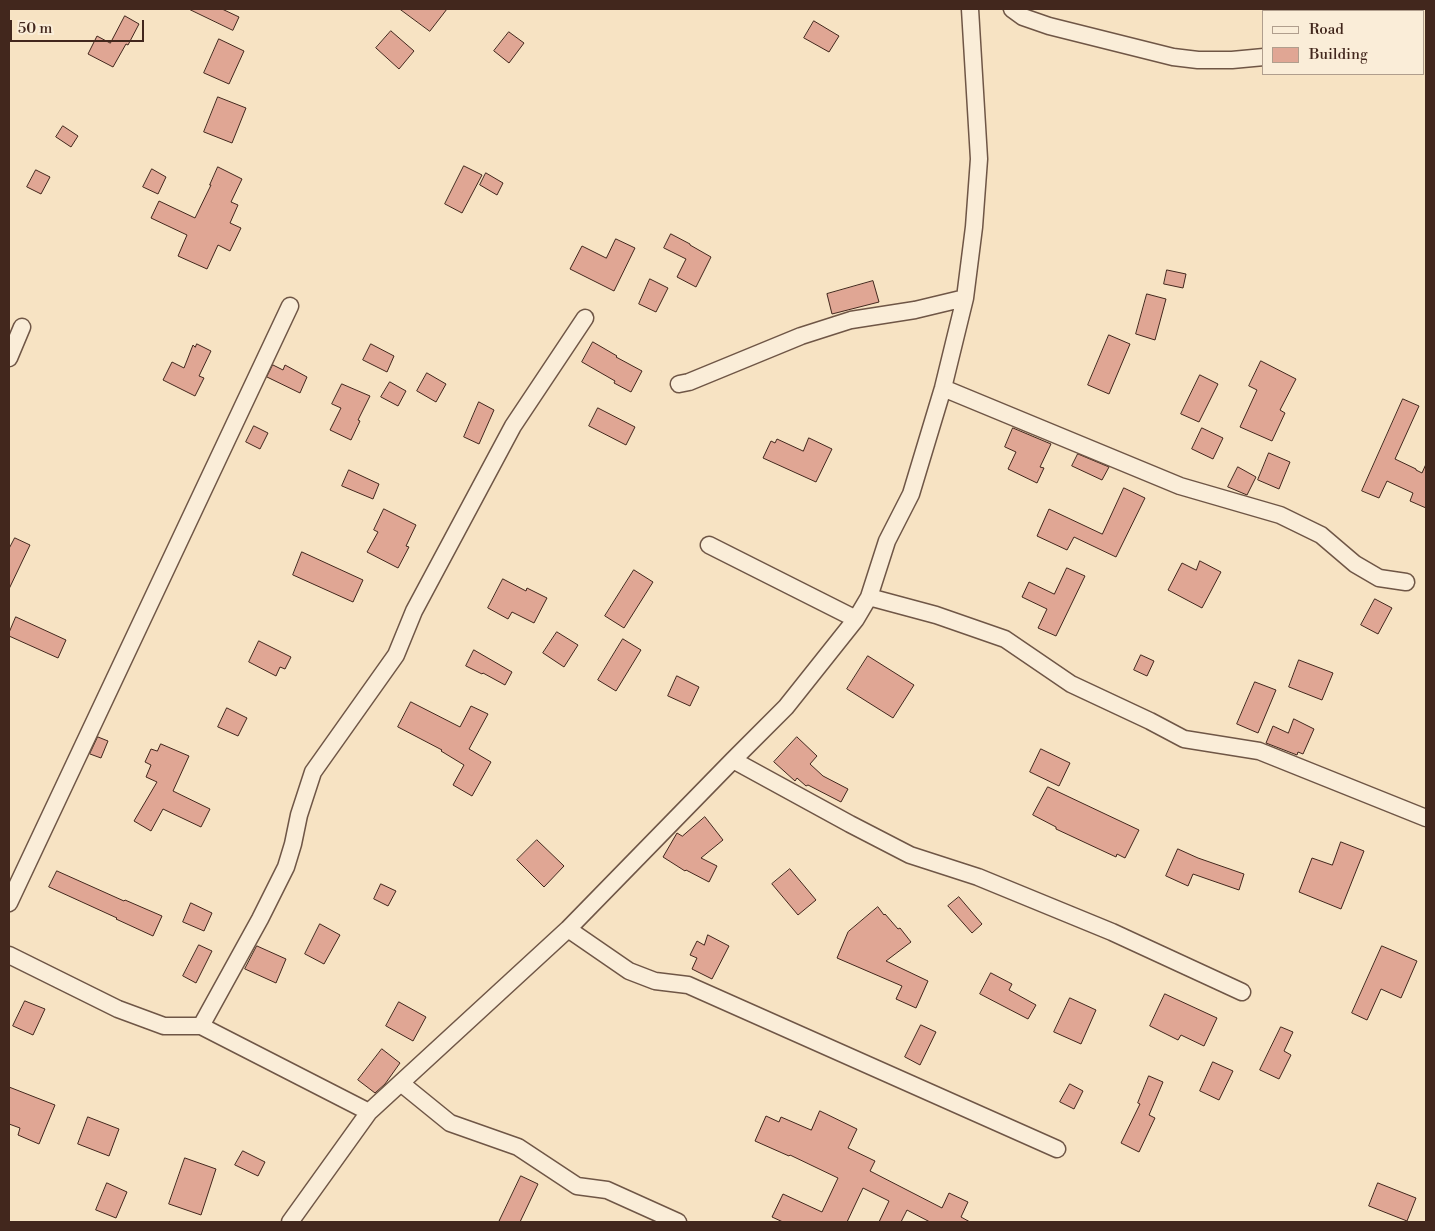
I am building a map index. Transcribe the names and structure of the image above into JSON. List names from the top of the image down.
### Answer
{
  "legend": ["Road", "Building"],
  "scale_bar": "50 m"
}
